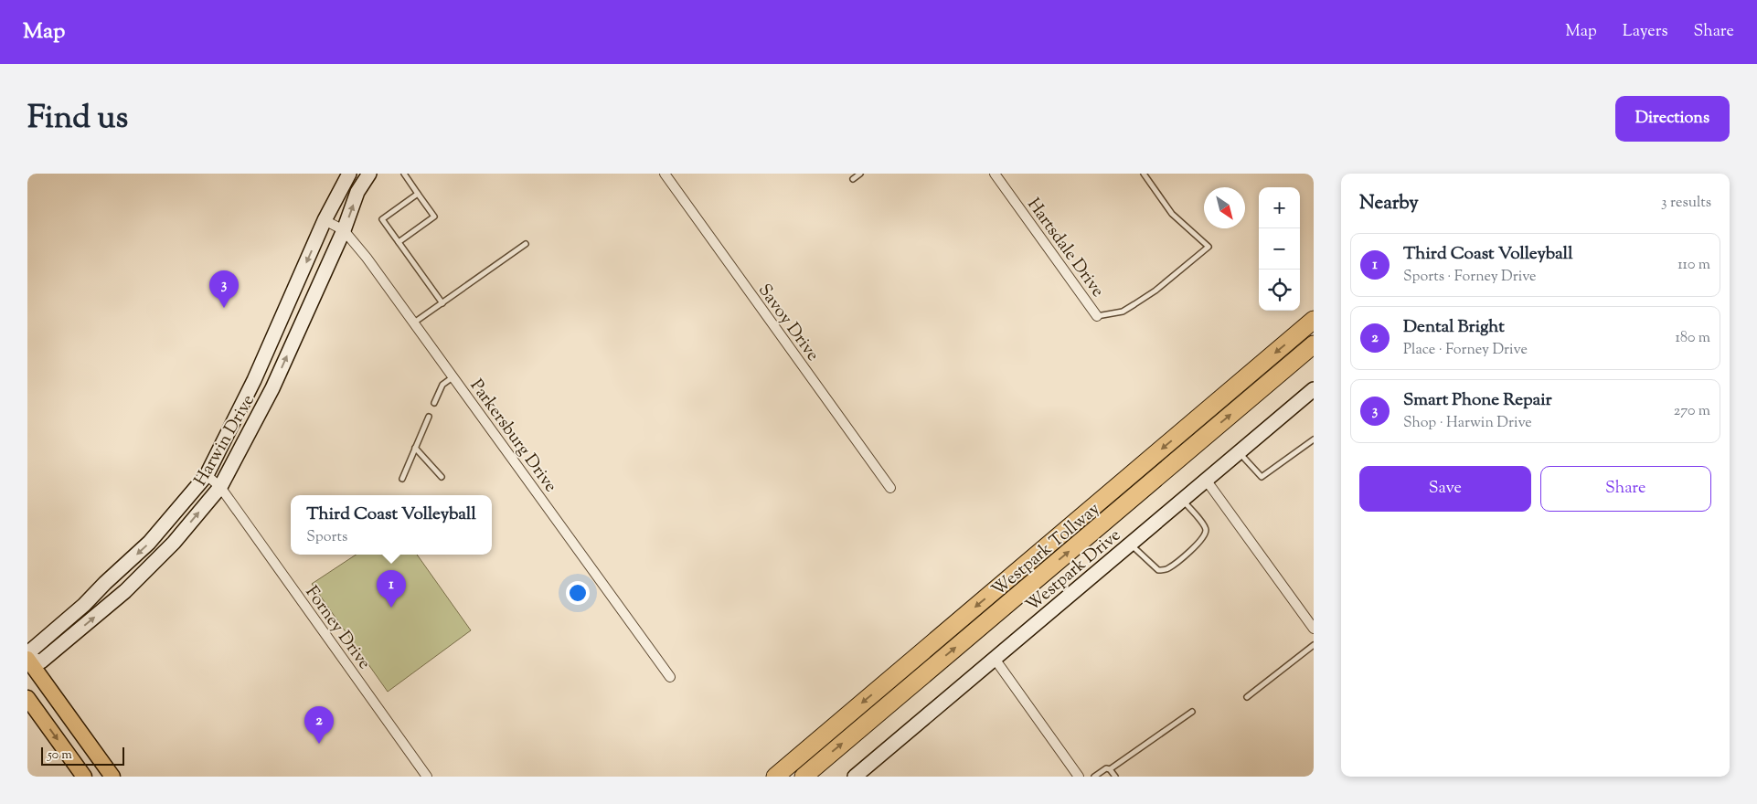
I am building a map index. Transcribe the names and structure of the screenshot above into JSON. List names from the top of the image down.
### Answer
{
  "streets": {
    "highway": ["Westpark Tollway"],
    "main road": ["Harwin Drive", "Westpark Drive"],
    "street": [
      "Hartsdale Drive",
      "Savoy Drive",
      "Parkersburg Drive",
      "Forney Drive"
    ]
  },
  "crossings": [
    ["Parkersburg Drive", "Harwin Drive"],
    ["Harwin Drive", "Forney Drive"]
  ],
  "scale_bar": "50 m",
  "north": "bottom right",
  "page": {
    "header": "Map",
    "nav": ["Map", "Layers", "Share"],
    "title": "Find us",
    "buttons": [
      "Directions",
      ["Save", "Share"]
    ],
    "heading": ["Nearby", "3 results"],
    "map_buttons": ["+", "−"],
    "list": [
      {
        "mark": "1",
        "name": "Third Coast Volleyball",
        "note": "Sports · Forney Drive",
        "value": "110 m"
      },
      {
        "mark": "2",
        "name": "Dental Bright",
        "note": "Place · Forney Drive",
        "value": "180 m"
      },
      {
        "mark": "3",
        "name": "Smart Phone Repair",
        "note": "Shop · Harwin Drive",
        "value": "270 m"
      }
    ],
    "pins": ["3", "1", "2"],
    "popup": ["Third Coast Volleyball", "Sports"],
    "scale": "50 m"
  }
}
